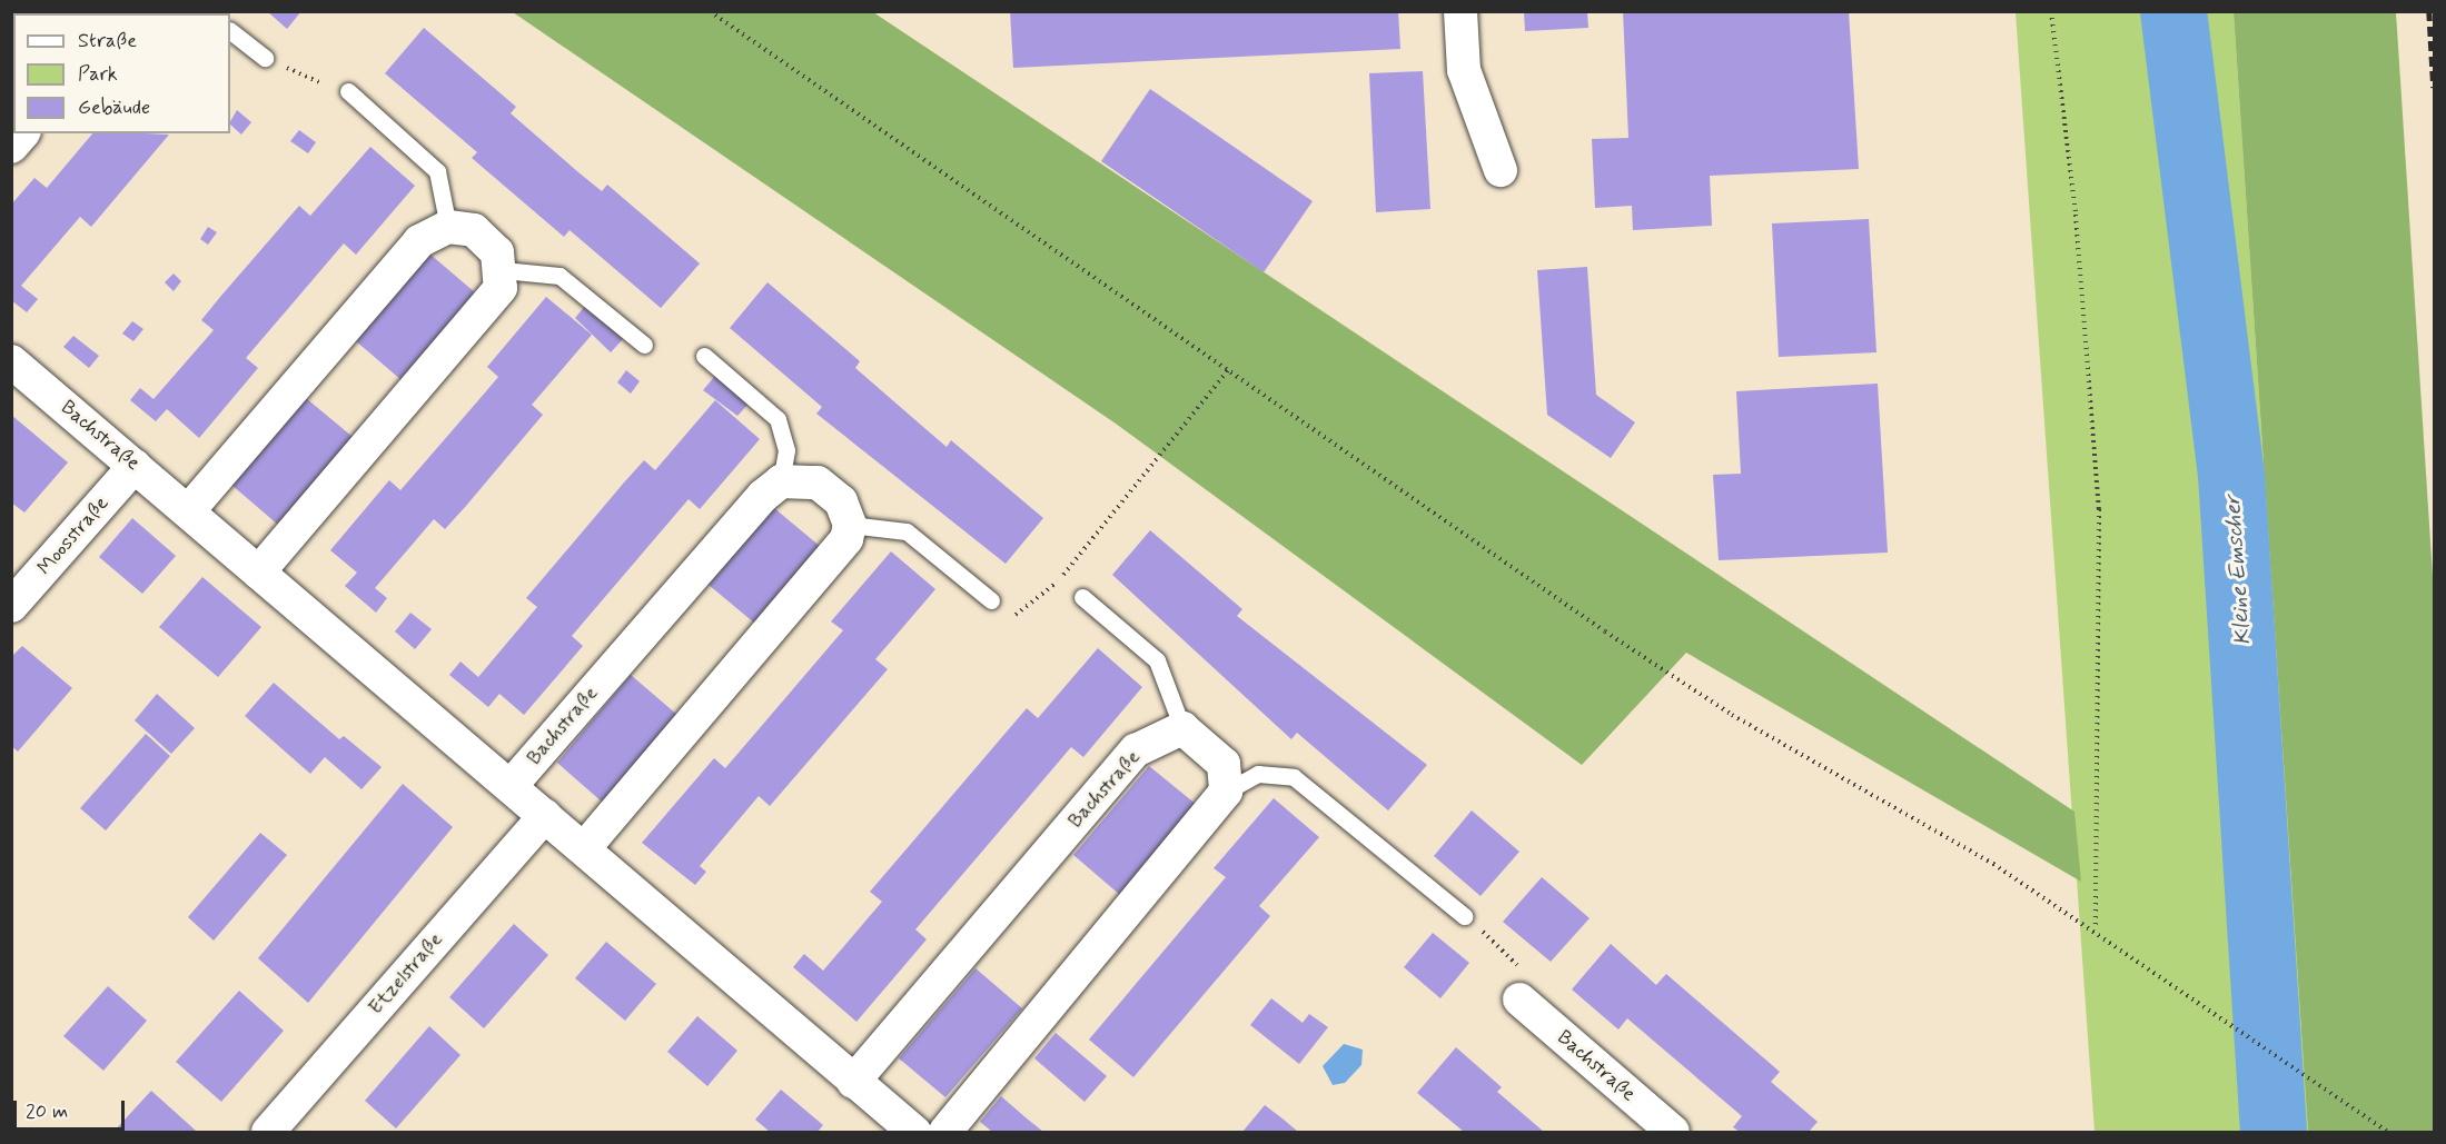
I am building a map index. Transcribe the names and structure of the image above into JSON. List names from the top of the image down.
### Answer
{
  "streets": {
    "street": ["Bachstraße", "Moosstraße", "Etzelstraße"]
  },
  "crossings": [
    ["Bachstraße", "Moosstraße"],
    ["Bachstraße", "Etzelstraße"]
  ],
  "water": ["Kleine Emscher"],
  "legend": ["Straße", "Park", "Gebäude"],
  "scale_bar": "20 m"
}
